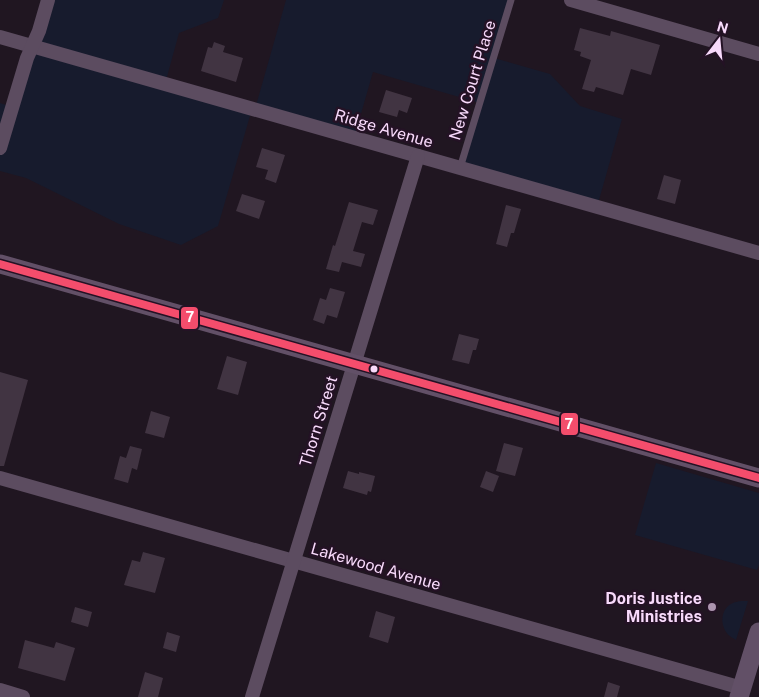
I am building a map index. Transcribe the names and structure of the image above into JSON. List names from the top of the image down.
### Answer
{
  "streets": {
    "street": ["Ridge Avenue", "Thorn Street", "Lakewood Avenue"],
    "lane": ["New Court Place"]
  },
  "crossings": [
    ["New Court Place", "Ridge Avenue"],
    ["Ridge Avenue", "Thorn Street"],
    ["Thorn Street", "Lakewood Avenue"]
  ],
  "places": ["Doris Justice Ministries"],
  "lines": ["transit line 7"],
  "north": "top"
}
